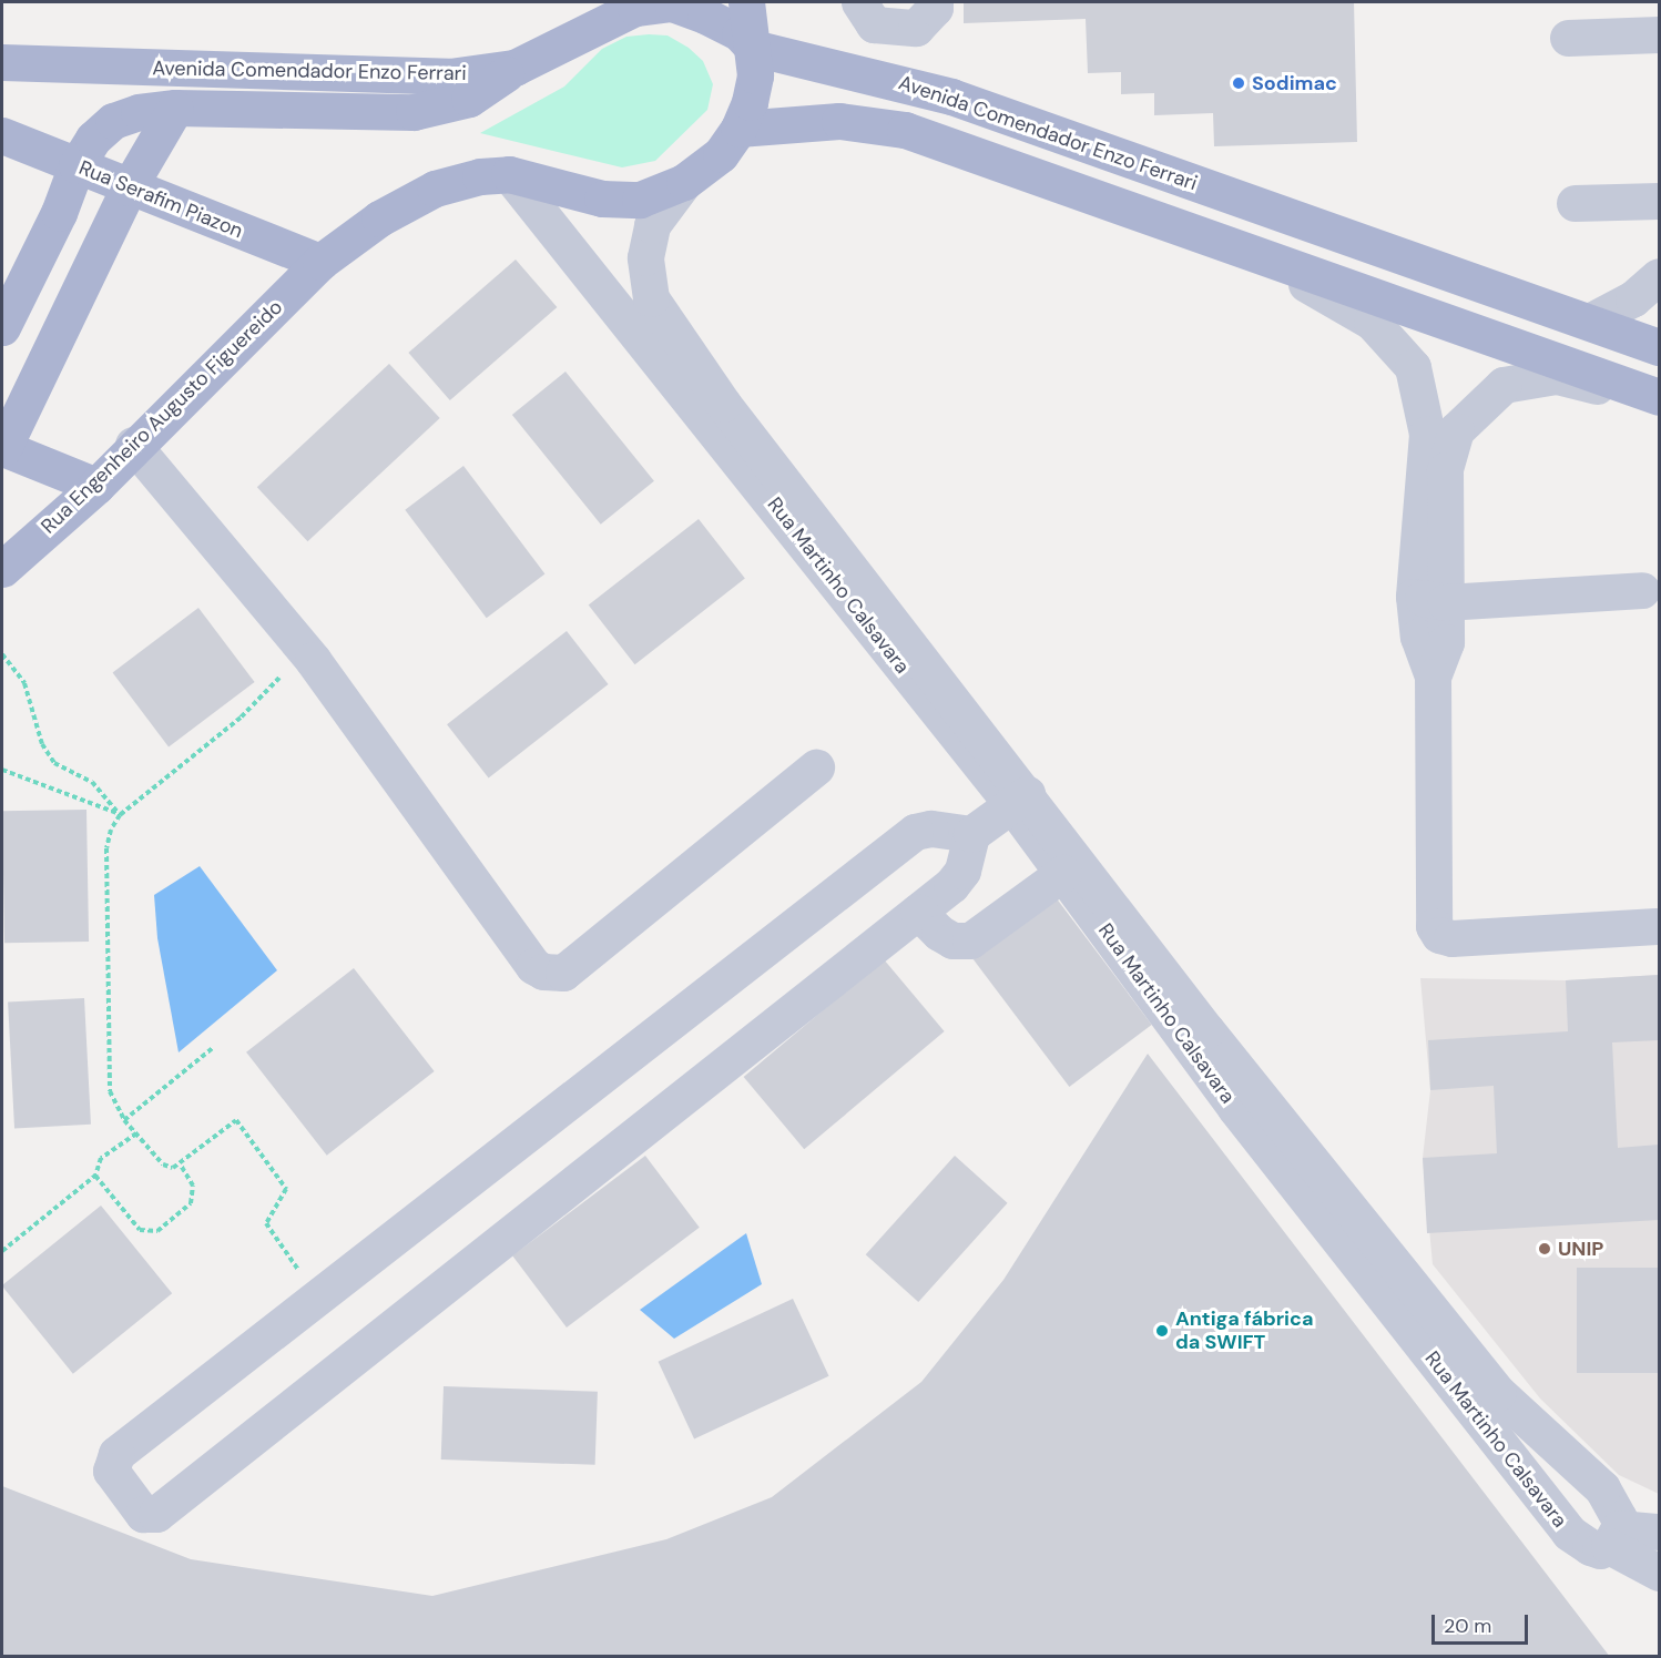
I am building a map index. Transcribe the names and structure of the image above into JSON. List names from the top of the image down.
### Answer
{
  "streets": {
    "main road": ["Avenida Comendador Enzo Ferrari", "Rua Serafim Piazon", "Rua Engenheiro Augusto Figuereido"],
    "street": ["Rua Martinho Calsavara"]
  },
  "crossings": [
    ["Rua Serafim Piazon", "Rua Engenheiro Augusto Figuereido"],
    ["Rua Engenheiro Augusto Figuereido", "Rua Martinho Calsavara"]
  ],
  "places": ["Sodimac", "UNIP", "Antiga fábrica da SWIFT"],
  "scale_bar": "20 m"
}
